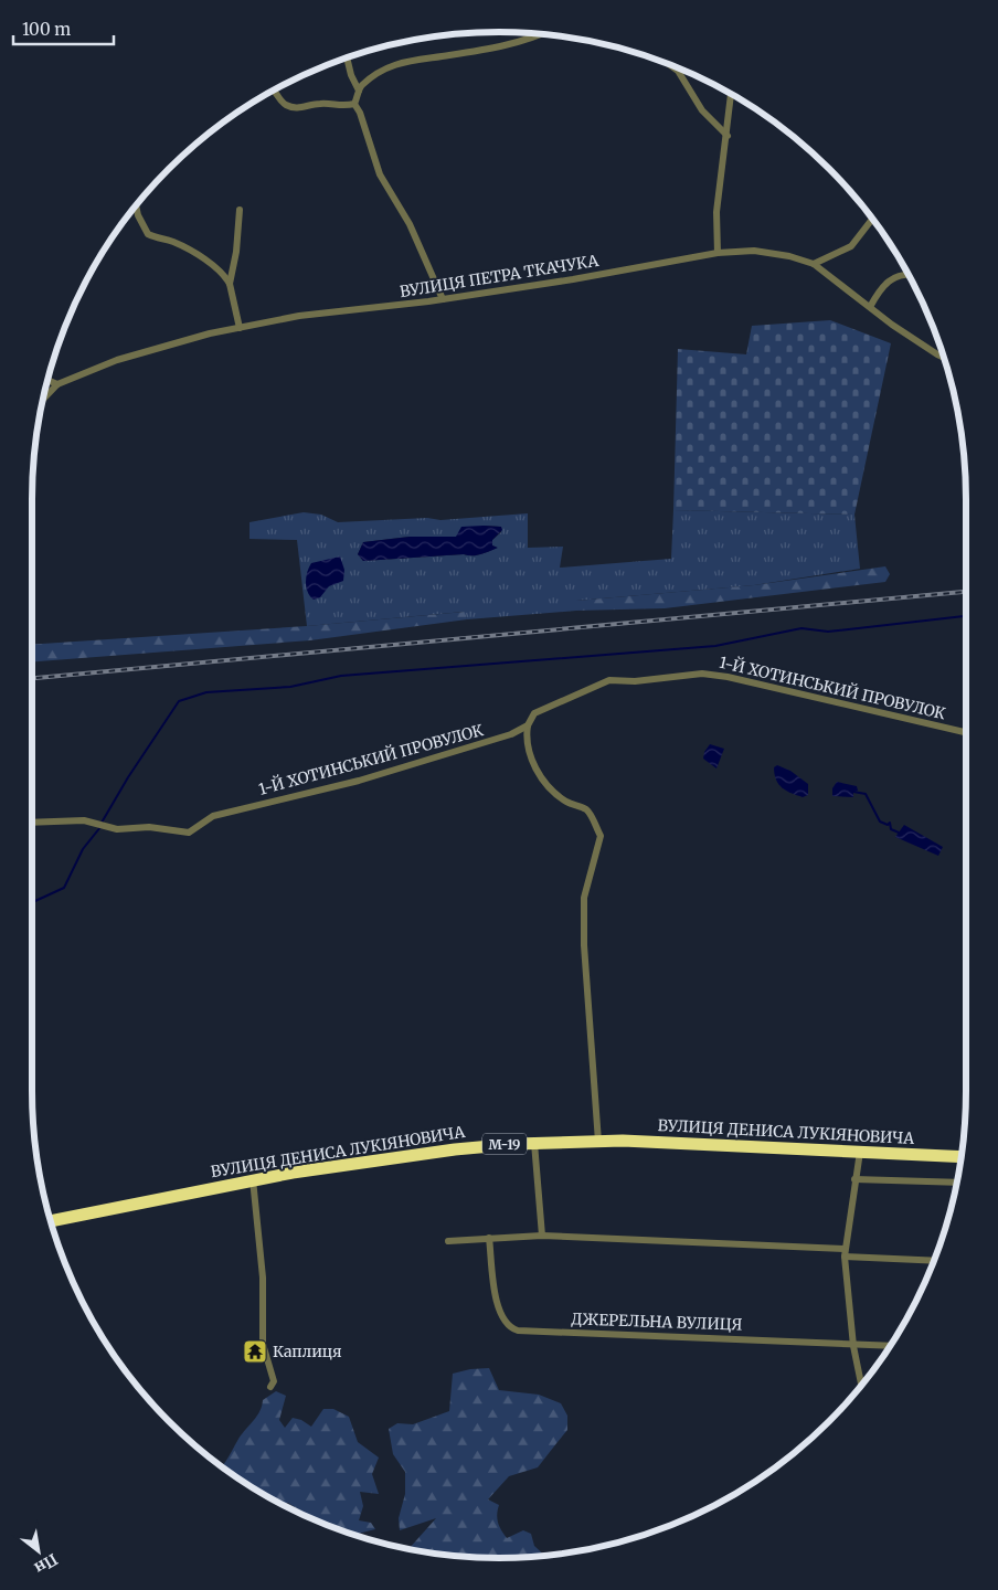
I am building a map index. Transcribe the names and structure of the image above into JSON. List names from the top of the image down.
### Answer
{
  "streets": {
    "highway": ["ВУЛИЦЯ ДЕНИСА ЛУКІЯНОВИЧА", "М-19"],
    "street": ["ВУЛИЦЯ ПЕТРА ТКАЧУКА", "1-Й ХОТИНСЬКИЙ ПРОВУЛОК", "ДЖЕРЕЛЬНА ВУЛИЦЯ"]
  },
  "places": {
    "temple": ["Каплиця"]
  },
  "scale_bar": "100 m",
  "north": "bottom right"
}
